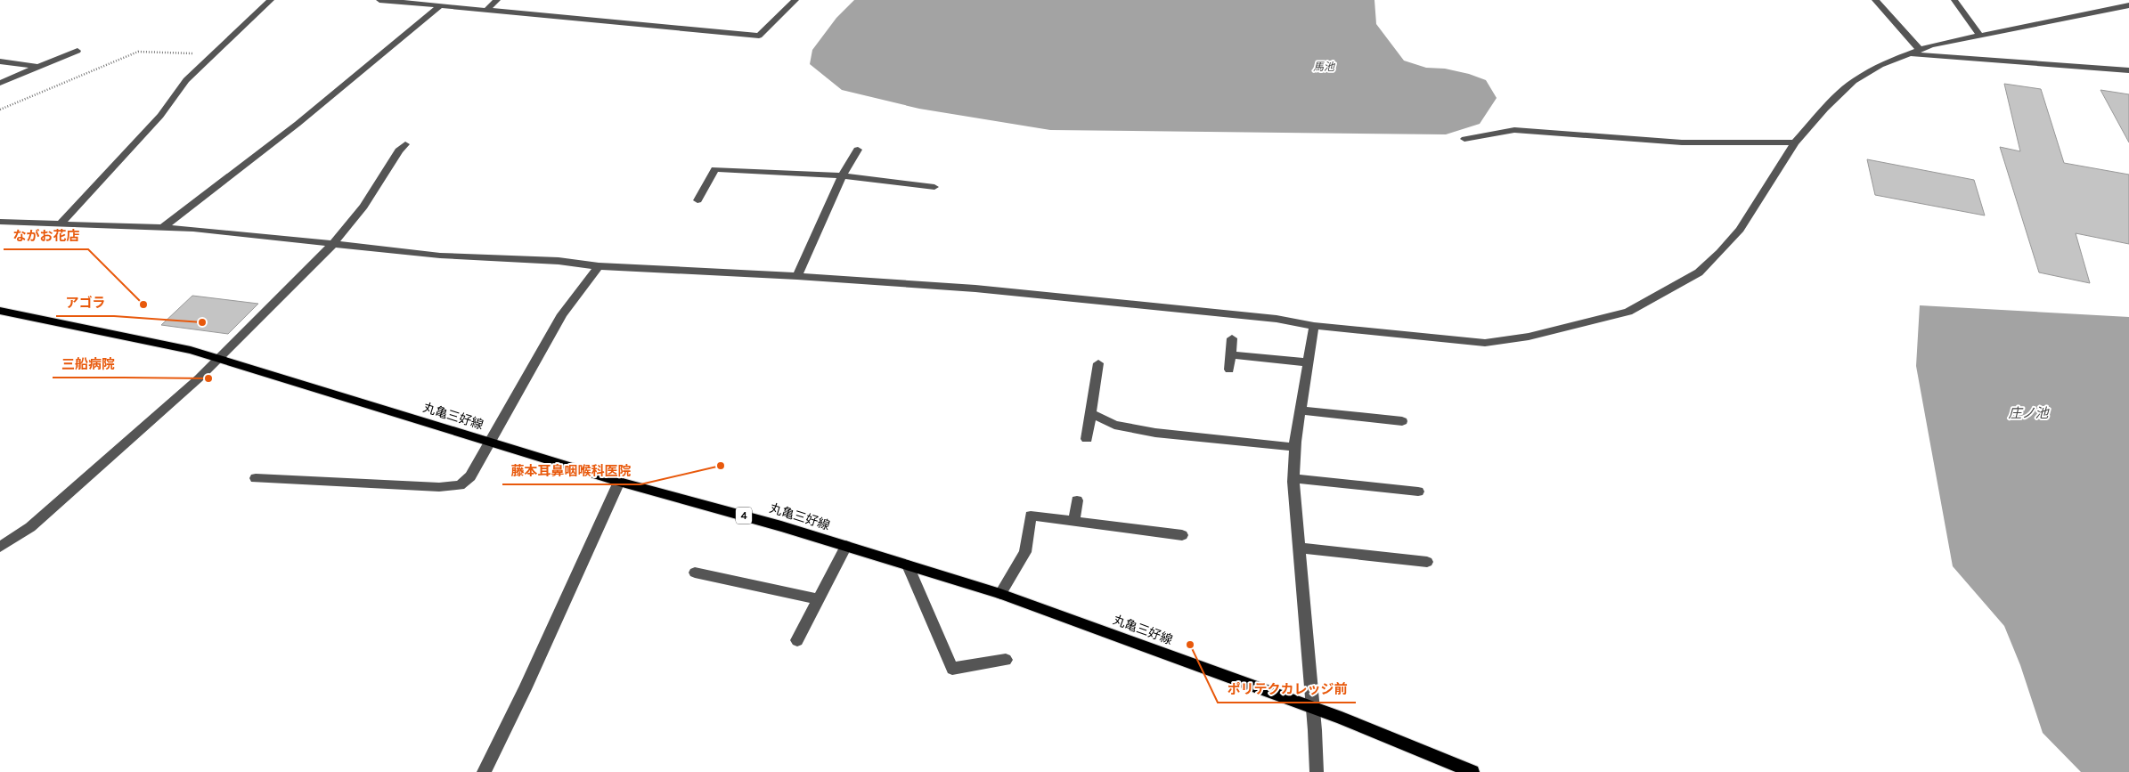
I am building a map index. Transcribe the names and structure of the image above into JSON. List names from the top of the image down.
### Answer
{
  "streets": {
    "main road": ["丸亀三好線", "4"]
  },
  "water": ["馬池", "庄ノ池"],
  "places": [
    "ながお花店",
    "アゴラ",
    "三船病院",
    "藤本耳鼻咽喉科医院",
    "ポリテクカレッジ前"
  ]
}
